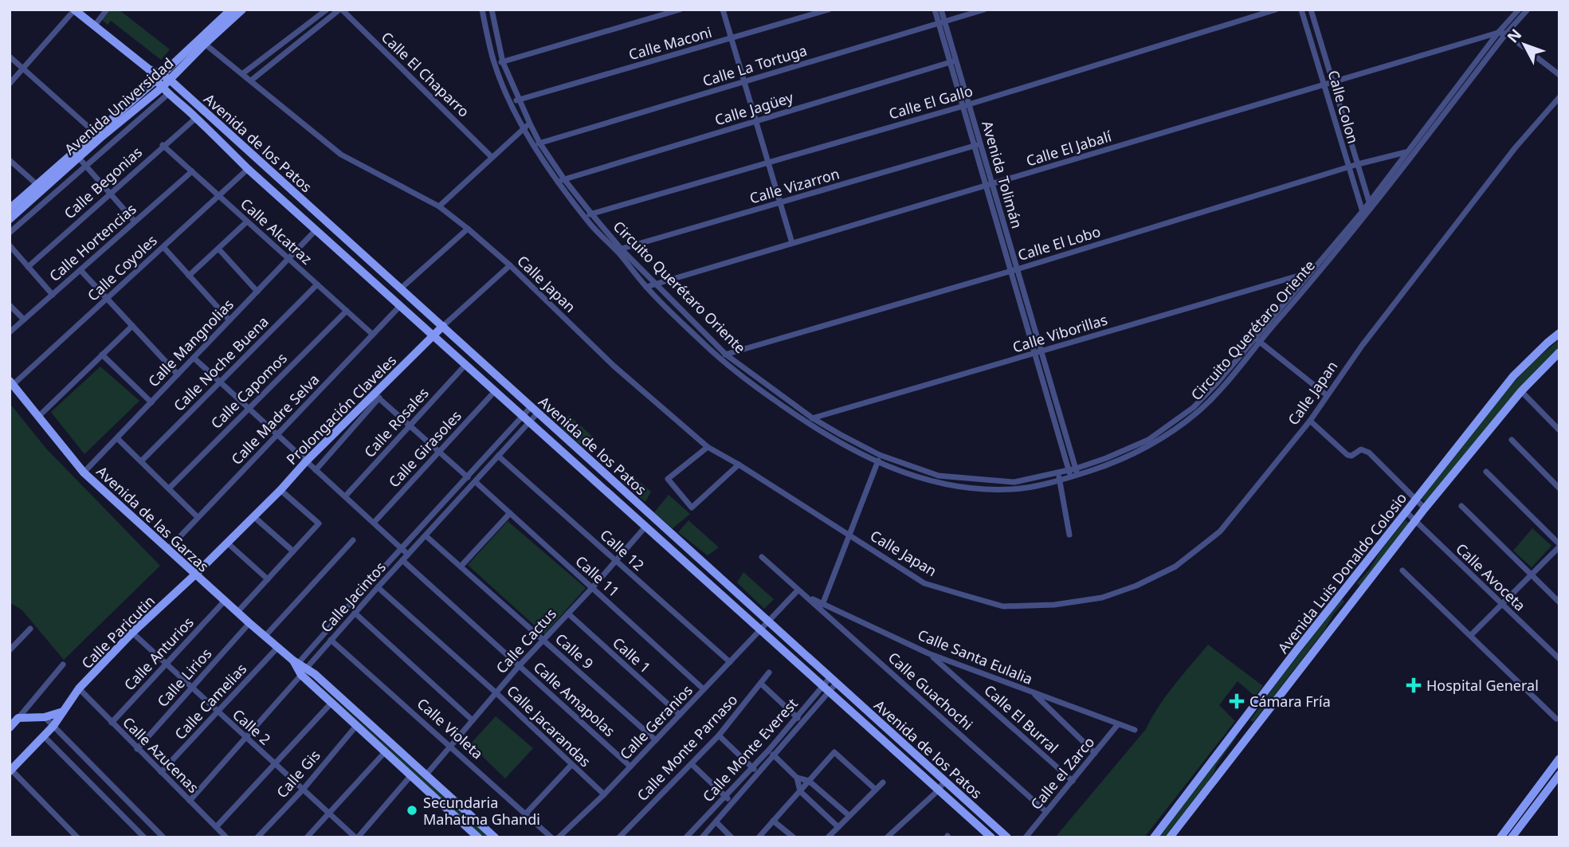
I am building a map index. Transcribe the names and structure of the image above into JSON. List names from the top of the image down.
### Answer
{
  "streets": {
    "street": [
      "Calle Maconi",
      "Calle La Tortuga",
      "Calle El Chaparro",
      "Calle El Gallo",
      "Avenida Universidad",
      "Calle Colon",
      "Calle Jagüey",
      "Avenida de los Patos",
      "Calle El Jabalí",
      "Avenida Tolimán",
      "Calle Begonias",
      "Calle Vizarron",
      "Calle Alcatraz",
      "Calle Hortencias",
      "Calle El Lobo",
      "Calle Coyoles",
      "Calle Japan",
      "Circuito Querétaro Oriente",
      "Calle Viborillas",
      "Calle Mangnolias",
      "Calle Noche Buena",
      "Calle Capomos",
      "Prolongación Claveles",
      "Calle Madre Selva",
      "Calle Rosales",
      "Calle Girasoles",
      "Avenida de las Garzas",
      "Calle 12",
      "Avenida Luis Donaldo Colosio",
      "Calle 11",
      "Calle Avoceta",
      "Calle Jacintos",
      "Calle Paricutin",
      "Calle Cactus",
      "Calle 9",
      "Calle Anturios",
      "Calle 1",
      "Calle Santa Eulalia",
      "Calle Lirios",
      "Calle Guachochi",
      "Calle Amapolas",
      "Calle Camelias",
      "Calle El Burral",
      "Calle Geranios",
      "Calle Jacarandas",
      "Calle 2",
      "Calle Violeta",
      "Calle Monte Parnaso",
      "Calle Monte Everest",
      "Calle Azucenas",
      "Calle el Zarco",
      "Calle Gis"
    ]
  },
  "crossings": [
    ["Calle Maconi", "Circuito Querétaro Oriente"],
    ["Calle La Tortuga", "Avenida Tolimán"],
    ["Calle La Tortuga", "Circuito Querétaro Oriente"],
    ["Calle El Gallo", "Avenida Tolimán"],
    ["Calle El Gallo", "Circuito Querétaro Oriente"],
    ["Avenida Universidad", "Avenida de los Patos"],
    ["Avenida Universidad", "Calle Japan"],
    ["Calle Colon", "Calle El Jabalí"],
    ["Calle Colon", "Calle El Lobo"],
    ["Calle Colon", "Circuito Querétaro Oriente"],
    ["Calle Jagüey", "Avenida Tolimán"],
    ["Calle Jagüey", "Circuito Querétaro Oriente"],
    ["Avenida de los Patos", "Calle Begonias"],
    ["Avenida de los Patos", "Calle Coyoles"],
    ["Avenida de los Patos", "Calle Mangnolias"],
    ["Avenida de los Patos", "Prolongación Claveles"],
    ["Avenida de los Patos", "Calle Madre Selva"],
    ["Avenida de los Patos", "Calle Rosales"],
    ["Avenida de los Patos", "Calle Girasoles"],
    ["Avenida de los Patos", "Calle Jacintos"],
    ["Avenida de los Patos", "Calle Cactus"],
    ["Avenida de los Patos", "Calle Geranios"],
    ["Avenida de los Patos", "Calle Monte Everest"],
    ["Calle El Jabalí", "Avenida Tolimán"],
    ["Calle El Jabalí", "Circuito Querétaro Oriente"],
    ["Avenida Tolimán", "Calle Vizarron"],
    ["Avenida Tolimán", "Calle El Lobo"],
    ["Avenida Tolimán", "Circuito Querétaro Oriente"],
    ["Avenida Tolimán", "Calle Viborillas"],
    ["Calle Begonias", "Calle Alcatraz"],
    ["Calle Vizarron", "Circuito Querétaro Oriente"],
    ["Calle Alcatraz", "Calle Hortencias"],
    ["Calle Alcatraz", "Calle Coyoles"],
    ["Calle Alcatraz", "Calle Mangnolias"],
    ["Calle Alcatraz", "Calle Noche Buena"],
    ["Calle Alcatraz", "Calle Capomos"],
    ["Calle Alcatraz", "Calle Madre Selva"],
    ["Calle El Lobo", "Circuito Querétaro Oriente"],
    ["Calle Coyoles", "Avenida de las Garzas"],
    ["Calle Japan", "Prolongación Claveles"],
    ["Circuito Querétaro Oriente", "Calle Viborillas"],
    ["Calle Mangnolias", "Avenida de las Garzas"],
    ["Prolongación Claveles", "Avenida de las Garzas"],
    ["Prolongación Claveles", "Calle Paricutin"],
    ["Calle Madre Selva", "Avenida de las Garzas"],
    ["Avenida de las Garzas", "Calle Jacintos"],
    ["Avenida de las Garzas", "Calle Paricutin"],
    ["Avenida de las Garzas", "Calle Cactus"],
    ["Avenida de las Garzas", "Calle Anturios"],
    ["Avenida de las Garzas", "Calle Lirios"],
    ["Avenida de las Garzas", "Calle Camelias"],
    ["Avenida de las Garzas", "Calle Gis"],
    ["Calle 12", "Calle Jacintos"],
    ["Calle 12", "Calle Cactus"],
    ["Calle 12", "Calle Geranios"],
    ["Avenida Luis Donaldo Colosio", "Calle Avoceta"],
    ["Calle 11", "Calle Jacintos"],
    ["Calle 11", "Calle Cactus"],
    ["Calle 11", "Calle Geranios"],
    ["Calle Jacintos", "Calle 9"],
    ["Calle Jacintos", "Calle Amapolas"],
    ["Calle Jacintos", "Calle Jacarandas"],
    ["Calle Jacintos", "Calle 2"],
    ["Calle Jacintos", "Calle Violeta"],
    ["Calle Jacintos", "Calle Azucenas"],
    ["Calle Paricutin", "Calle 2"],
    ["Calle Paricutin", "Calle Azucenas"],
    ["Calle Cactus", "Calle 9"],
    ["Calle Cactus", "Calle 1"],
    ["Calle Cactus", "Calle Amapolas"],
    ["Calle Cactus", "Calle Jacarandas"],
    ["Calle Cactus", "Calle Violeta"],
    ["Calle 9", "Calle Geranios"],
    ["Calle Anturios", "Calle 2"],
    ["Calle Anturios", "Calle Azucenas"],
    ["Calle 1", "Calle Geranios"],
    ["Calle Santa Eulalia", "Calle Guachochi"],
    ["Calle Santa Eulalia", "Calle El Burral"],
    ["Calle Santa Eulalia", "Calle Geranios"],
    ["Calle Santa Eulalia", "Calle el Zarco"],
    ["Calle Lirios", "Calle 2"],
    ["Calle Lirios", "Calle Azucenas"],
    ["Calle Guachochi", "Calle el Zarco"],
    ["Calle Amapolas", "Calle Geranios"],
    ["Calle Camelias", "Calle 2"],
    ["Calle Camelias", "Calle Azucenas"],
    ["Calle El Burral", "Calle el Zarco"],
    ["Calle Geranios", "Calle Jacarandas"],
    ["Calle 2", "Calle Gis"]
  ],
  "places": {
    "health": ["Hospital General", "Cámara Fría"],
    "other": ["Secundaria Mahatma Ghandi"]
  },
  "north": "top left"
}
